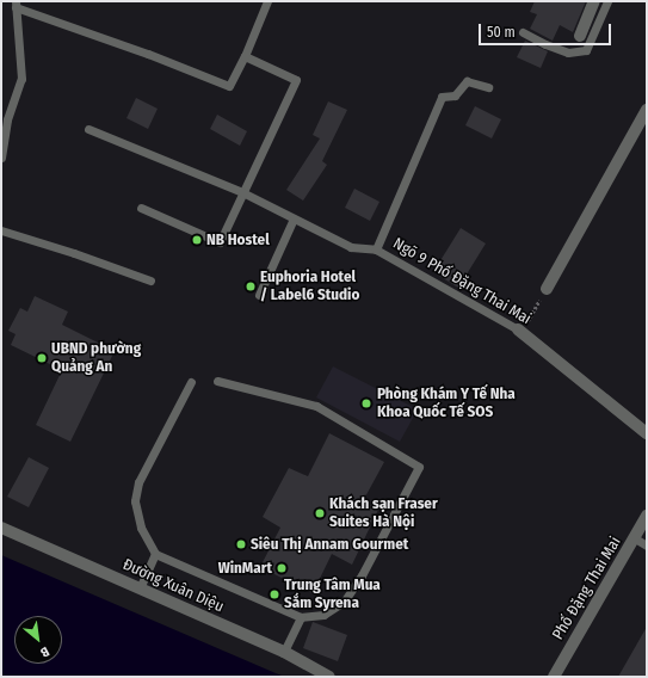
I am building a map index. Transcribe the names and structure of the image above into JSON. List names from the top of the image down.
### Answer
{
  "streets": {
    "street": ["Ngõ 9 Phố Đặng Thai Mai", "Đường Xuân Diệu", "Phố Đặng Thai Mai"]
  },
  "places": [
    "NB Hostel",
    "Euphoria Hotel / Label6 Studio",
    "UBND phường Quảng An",
    "Phòng Khám Y Tế Nha Khoa Quốc Tế SOS",
    "Khách sạn Fraser Suites Hà Nội",
    "Siêu Thị Annam Gourmet",
    "WinMart",
    "Trung Tâm Mua Sắm Syrena"
  ],
  "scale_bar": "50 m",
  "north": "bottom right"
}
